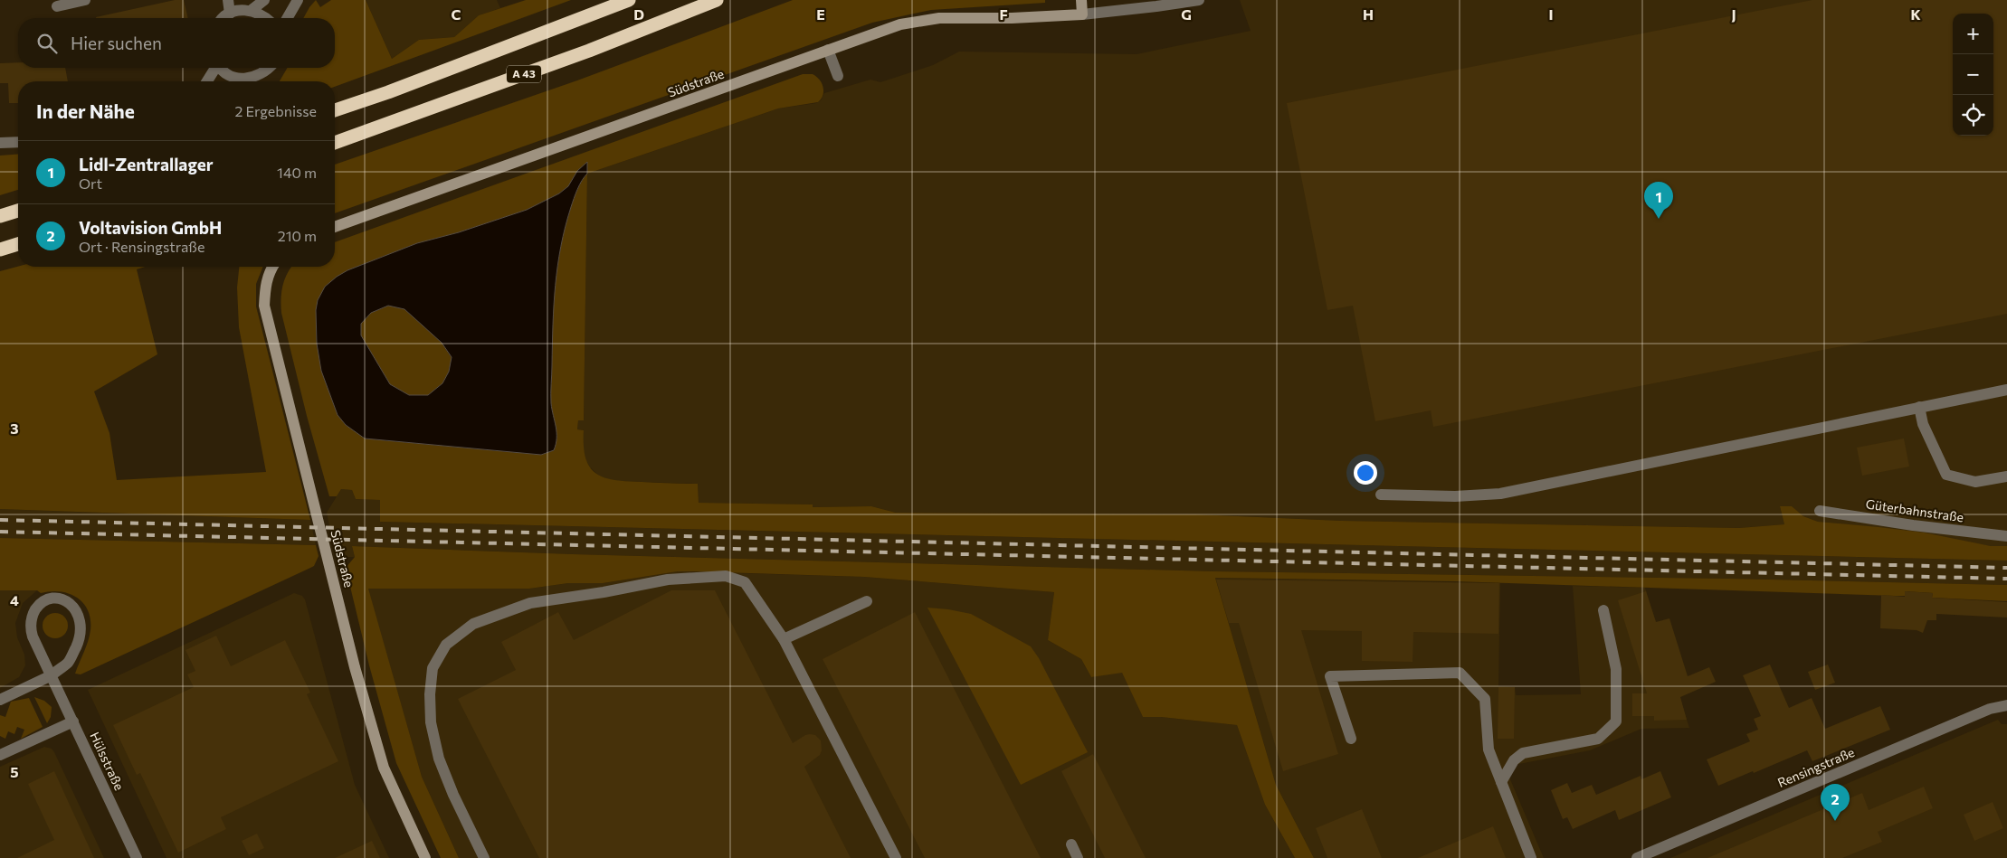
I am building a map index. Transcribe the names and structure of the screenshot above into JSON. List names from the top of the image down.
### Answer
{
  "streets": {
    "highway": ["A 43"],
    "street": [
      "Südstraße",
      "Güterbahnstraße",
      "Hülsstraße",
      "Rensingstraße"
    ]
  },
  "page": {
    "map_buttons": ["+", "−"],
    "search": "Hier suchen",
    "heading": ["In der Nähe", "2 Ergebnisse"],
    "list": [
      {
        "mark": "1",
        "name": "Lidl-Zentrallager",
        "note": "Ort",
        "value": "140 m"
      },
      {
        "mark": "2",
        "name": "Voltavision GmbH",
        "note": "Ort · Rensingstraße",
        "value": "210 m"
      }
    ],
    "pins": ["1", "2"]
  },
  "grid": {
    "columns": [
      "C",
      "D",
      "E",
      "F",
      "G",
      "H",
      "I",
      "J",
      "K"
    ],
    "rows": ["3", "4", "5"]
  }
}
